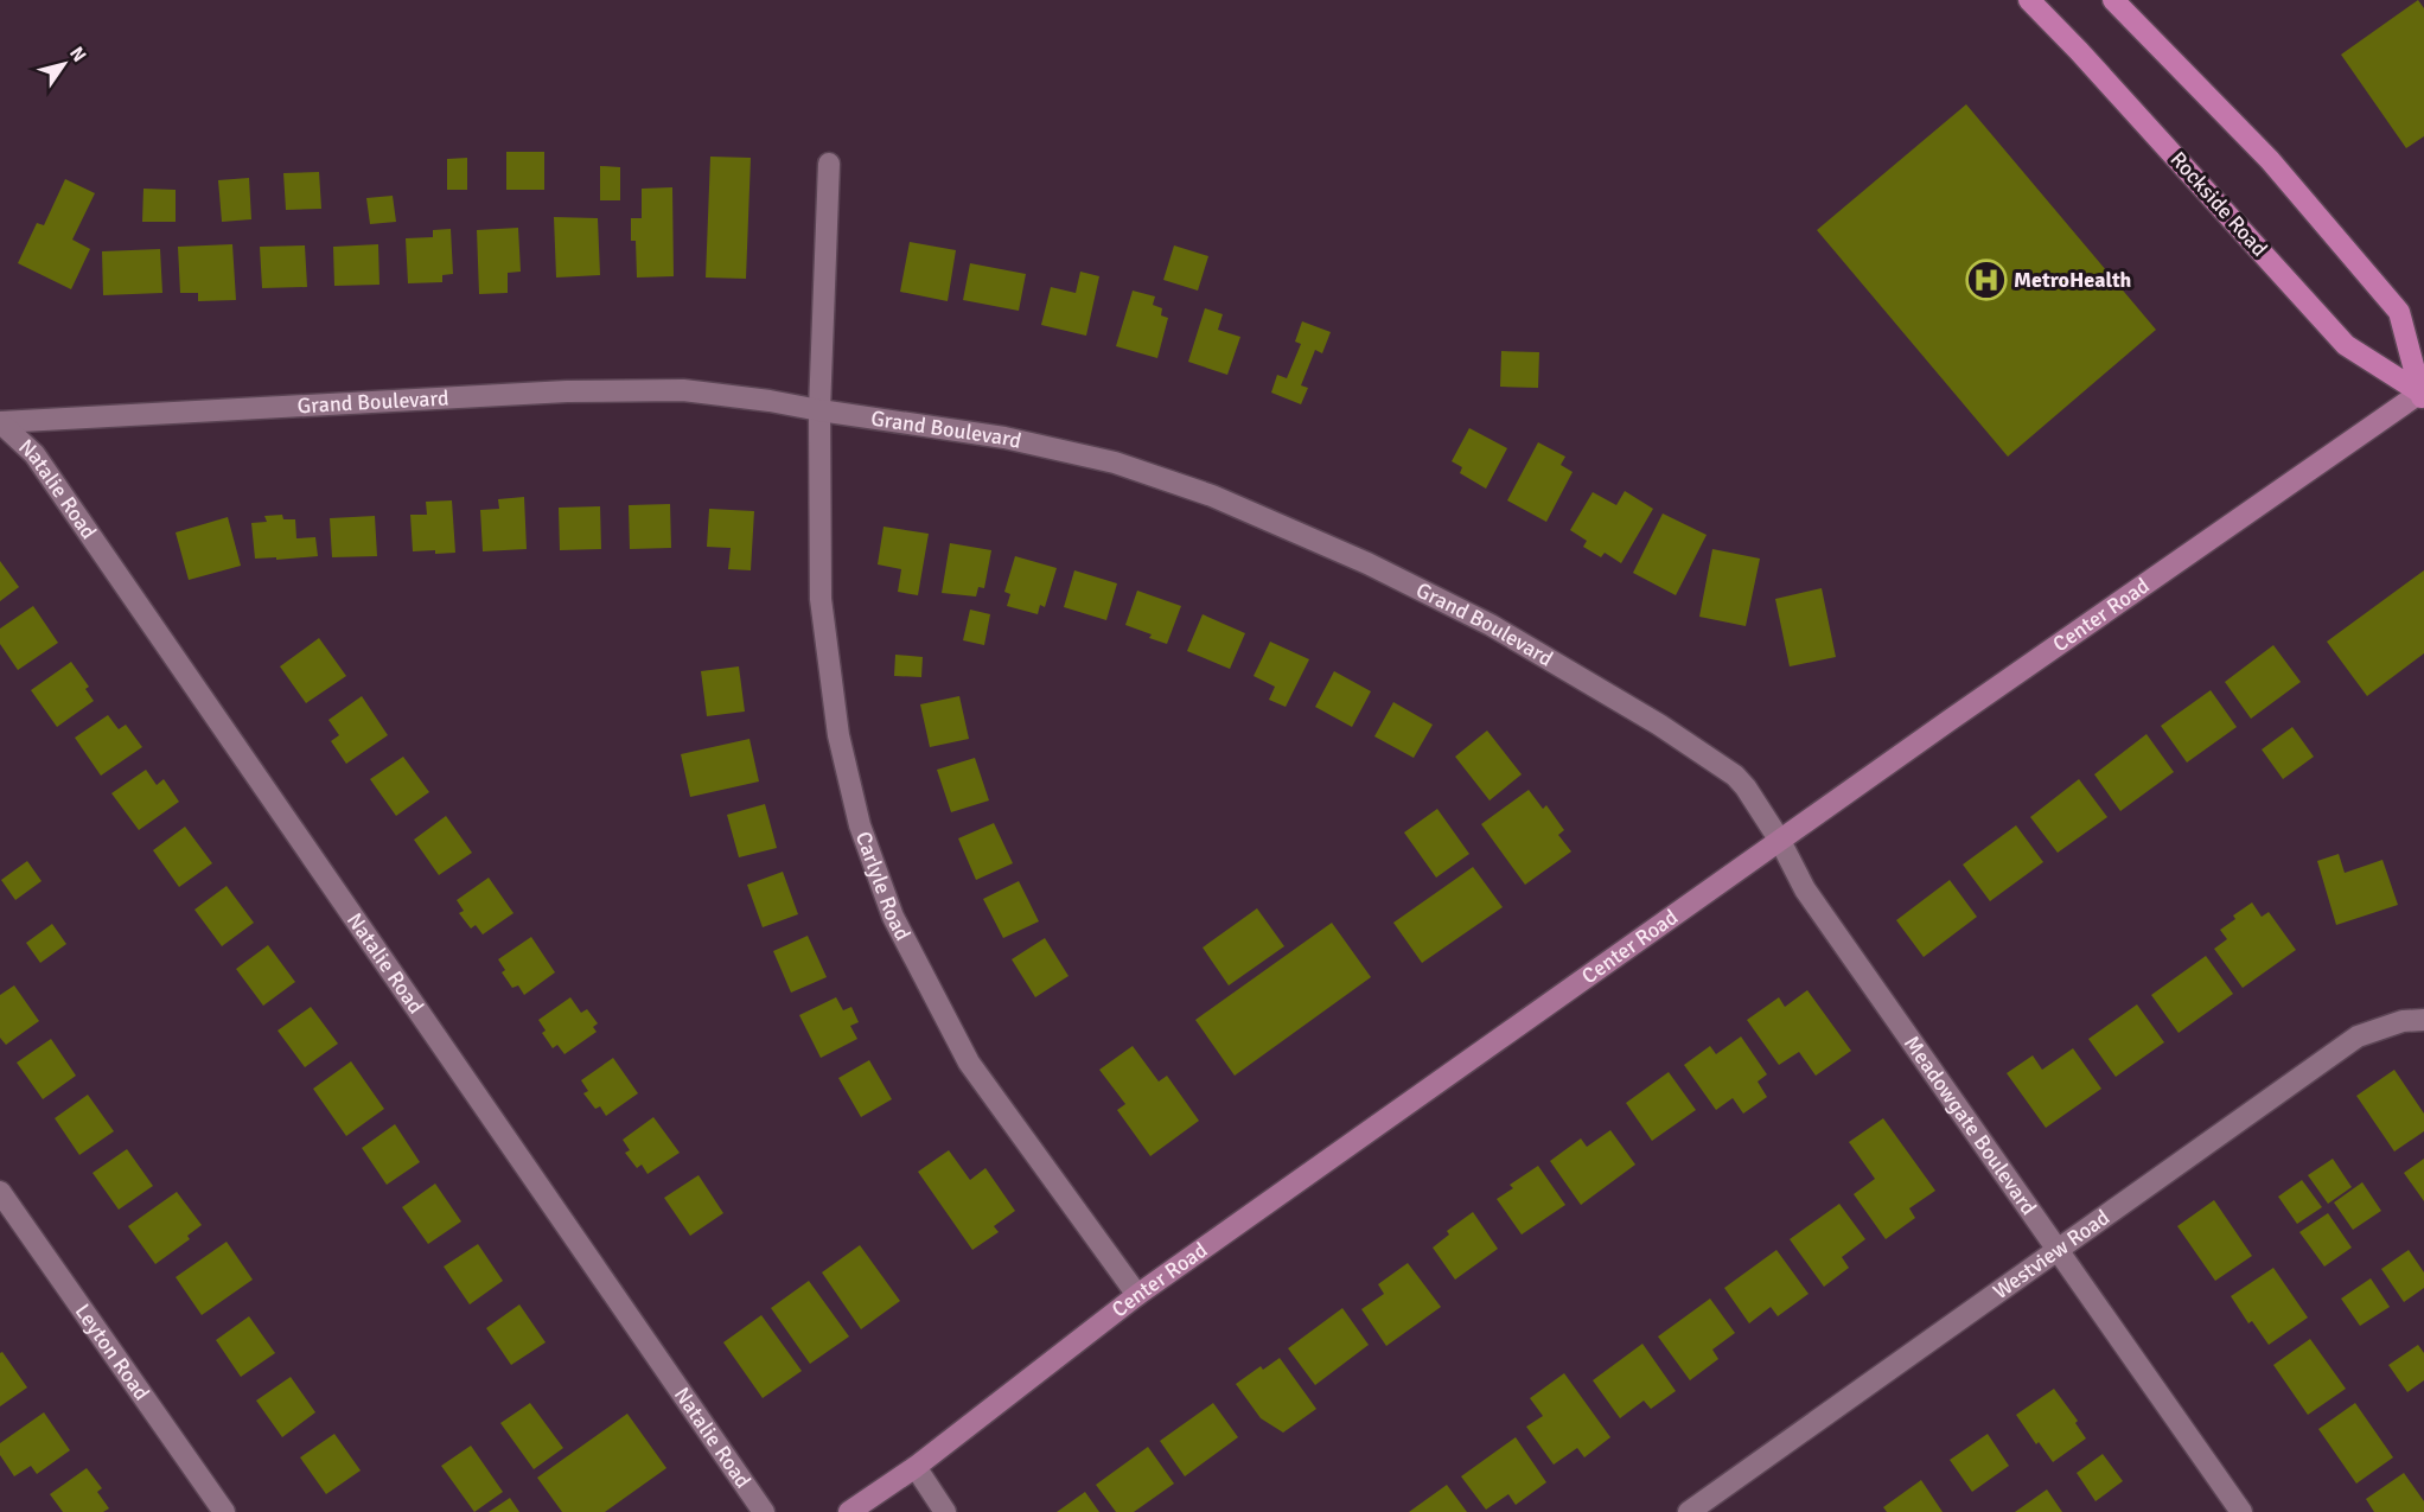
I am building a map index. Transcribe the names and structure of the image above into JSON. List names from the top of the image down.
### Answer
{
  "streets": {
    "main road": ["Rockside Road", "Center Road"],
    "street": [
      "Grand Boulevard",
      "Natalie Road",
      "Carlyle Road",
      "Meadowgate Boulevard",
      "Westview Road",
      "Leyton Road"
    ]
  },
  "crossings": [
    ["Rockside Road", "Center Road"],
    ["Grand Boulevard", "Natalie Road"],
    ["Grand Boulevard", "Center Road"],
    ["Grand Boulevard", "Carlyle Road"],
    ["Grand Boulevard", "Meadowgate Boulevard"],
    ["Center Road", "Carlyle Road"],
    ["Center Road", "Meadowgate Boulevard"],
    ["Meadowgate Boulevard", "Westview Road"]
  ],
  "places": {
    "hospital": ["MetroHealth"]
  },
  "north": "top right"
}
